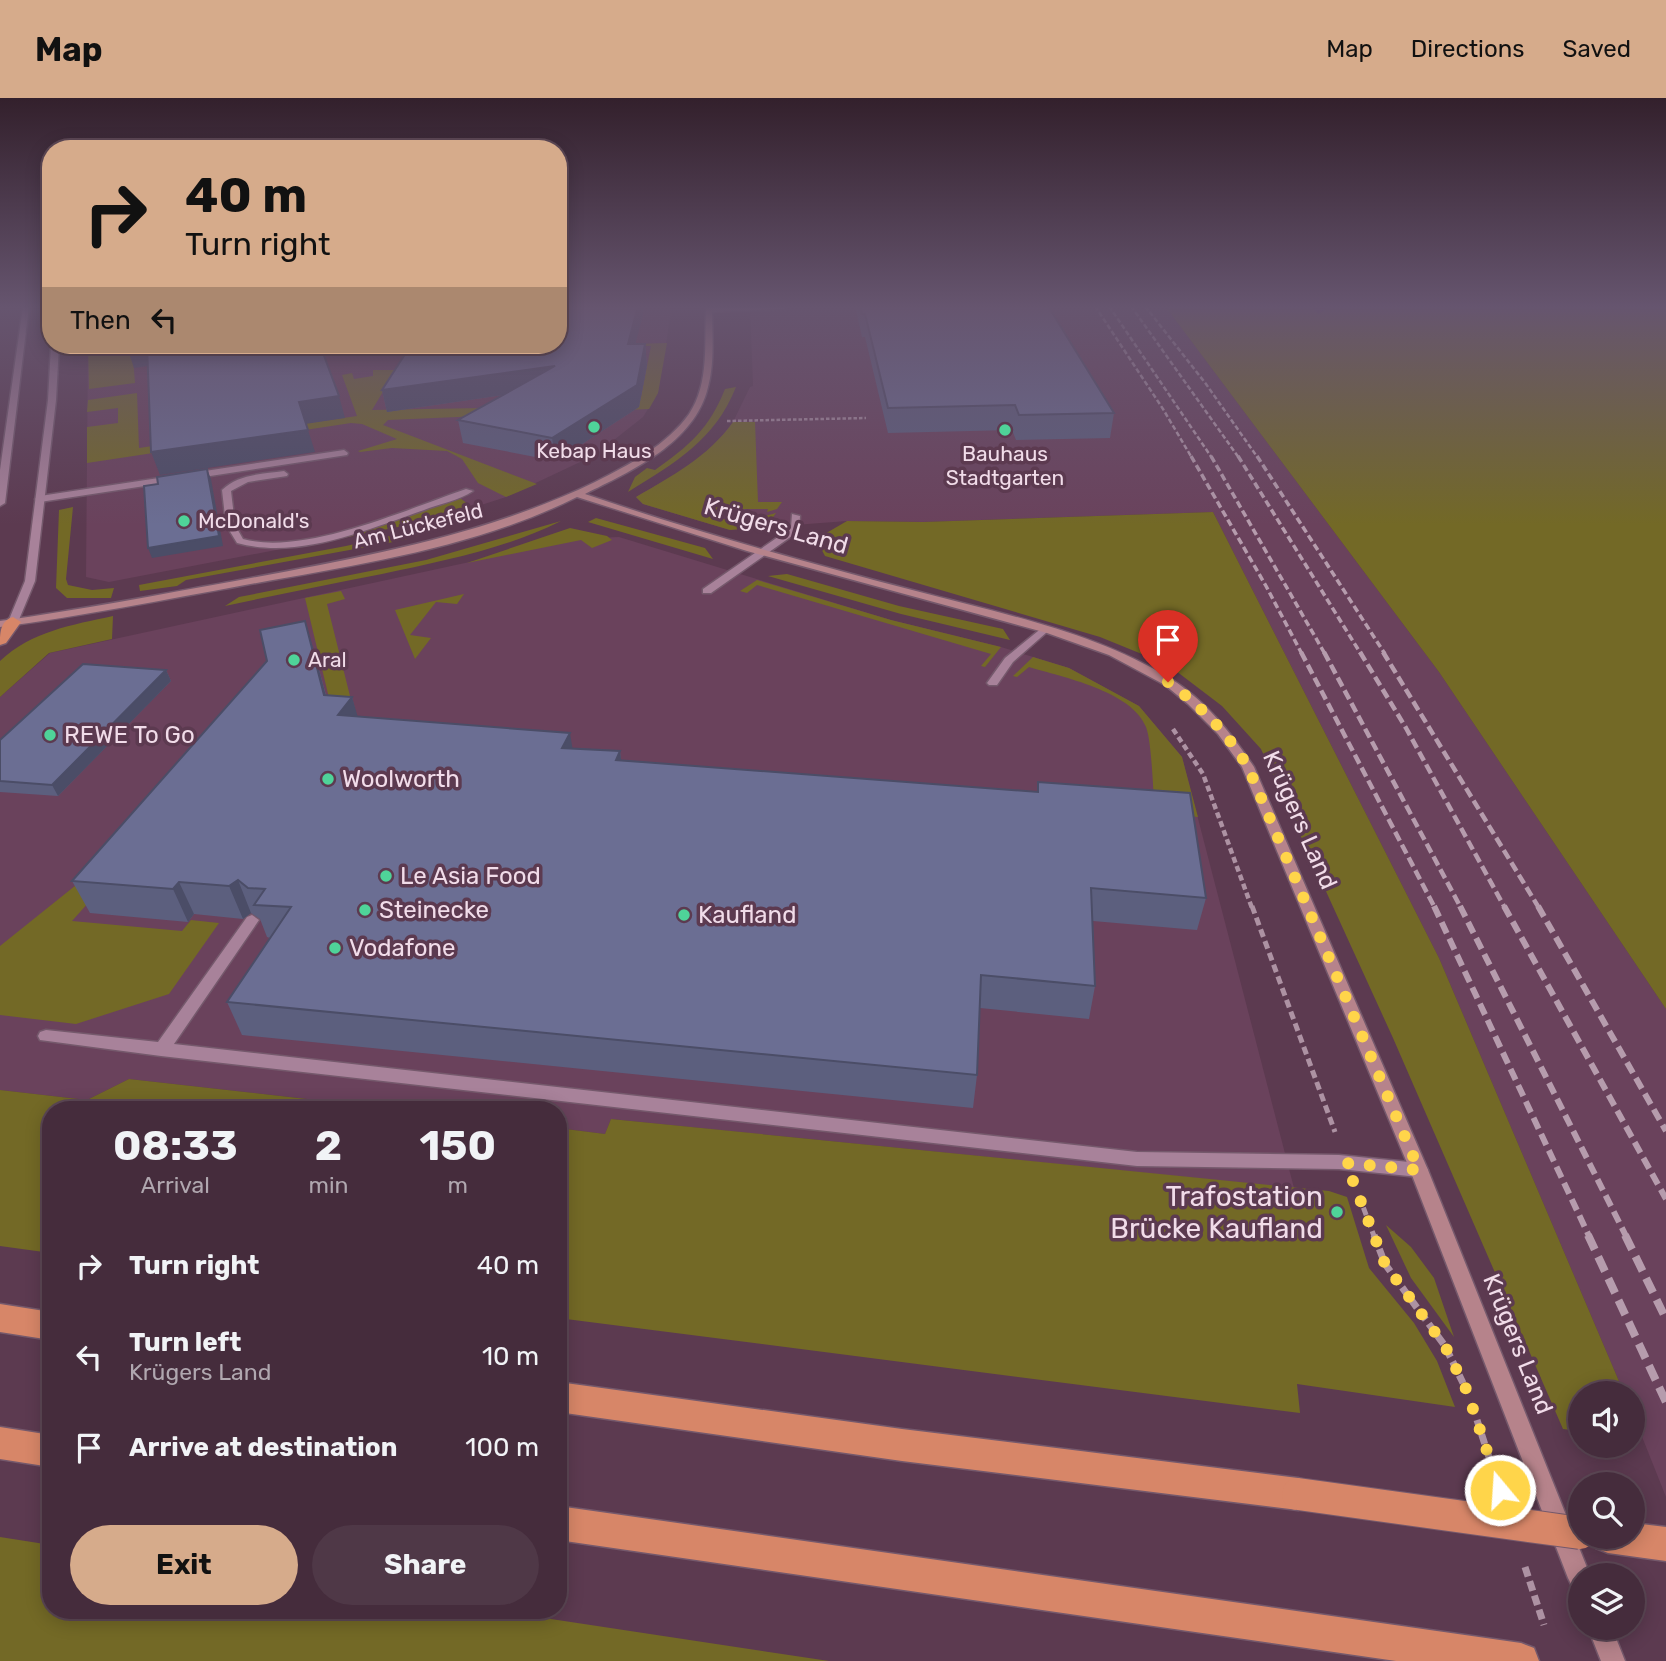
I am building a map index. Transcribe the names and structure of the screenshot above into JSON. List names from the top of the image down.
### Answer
{
  "streets": {
    "street": ["Am Lückefeld", "Krügers Land"]
  },
  "crossings": [
    ["Am Lückefeld", "Krügers Land"]
  ],
  "places": [
    "Kebap Haus",
    "Bauhaus Stadtgarten",
    "McDonald's",
    "Aral",
    "REWE To Go",
    "Woolworth",
    "Le Asia Food",
    "Steinecke",
    "Kaufland",
    "Vodafone",
    "Trafostation Brücke Kaufland"
  ],
  "page": {
    "header": "Map",
    "nav": ["Map", "Directions", "Saved"],
    "turn": ["40 m", "Turn right"],
    "then": "Then",
    "eta": [
      "08:33",
      "Arrival",
      "2",
      "min",
      "150",
      "m"
    ],
    "list": [
      {
        "name": "Turn right",
        "value": "40 m"
      },
      {
        "name": "Turn left",
        "note": "Krügers Land",
        "value": "10 m"
      },
      {
        "name": "Arrive at destination",
        "value": "100 m"
      }
    ],
    "buttons": ["Exit", "Share"]
  }
}
